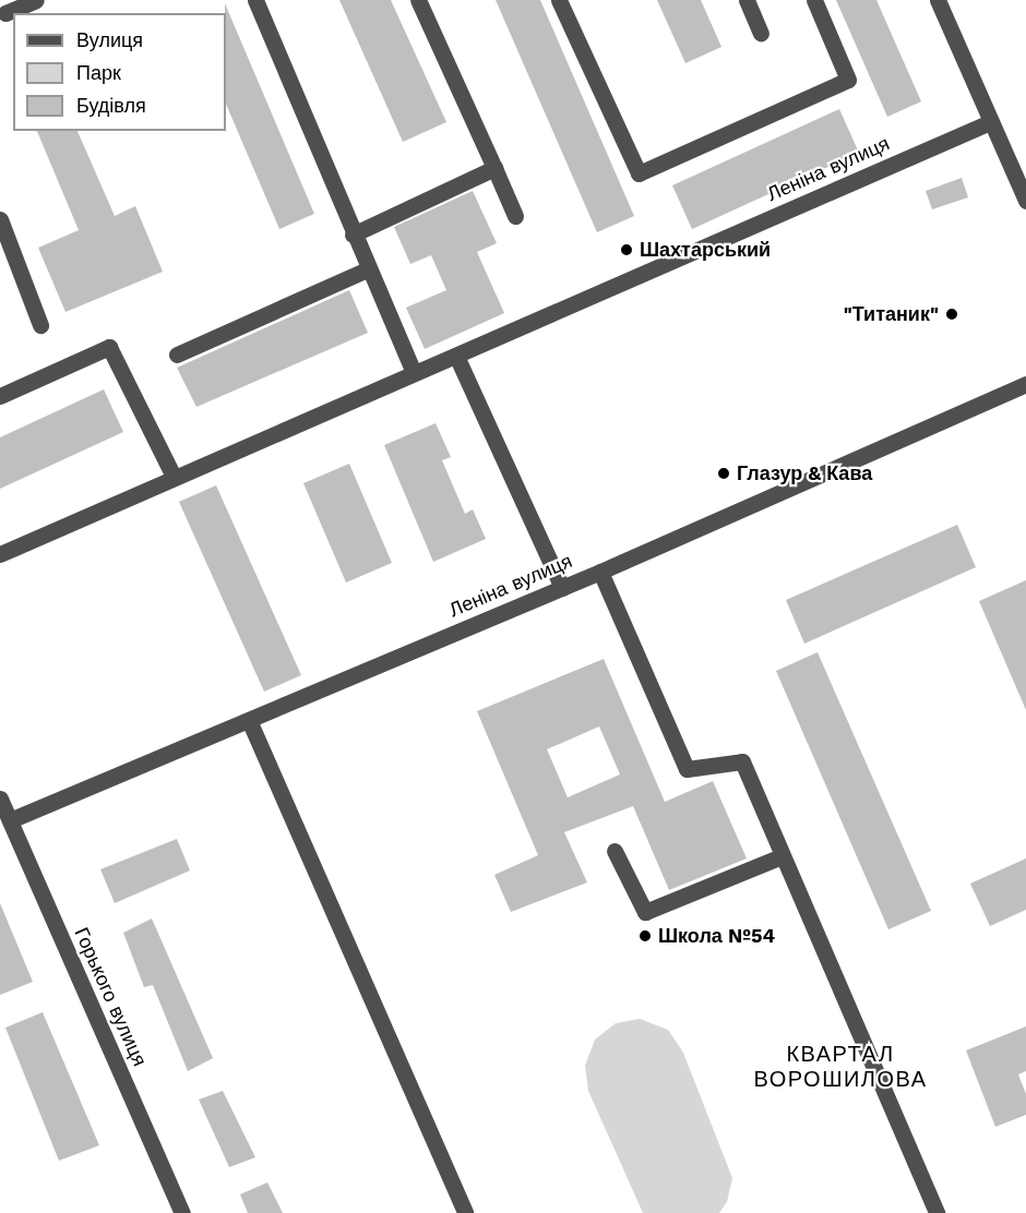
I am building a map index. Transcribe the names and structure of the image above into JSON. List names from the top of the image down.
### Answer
{
  "streets": {
    "street": ["Леніна вулиця", "Горького вулиця"]
  },
  "crossings": [
    ["Леніна вулиця", "Горького вулиця"]
  ],
  "districts": ["КВАРТАЛ ВОРОШИЛОВА"],
  "places": [
    "Шахтарський",
    "\"Титаник\"",
    "Глазур & Кава",
    "Школа №54"
  ],
  "legend": ["Вулиця", "Парк", "Будівля"]
}
